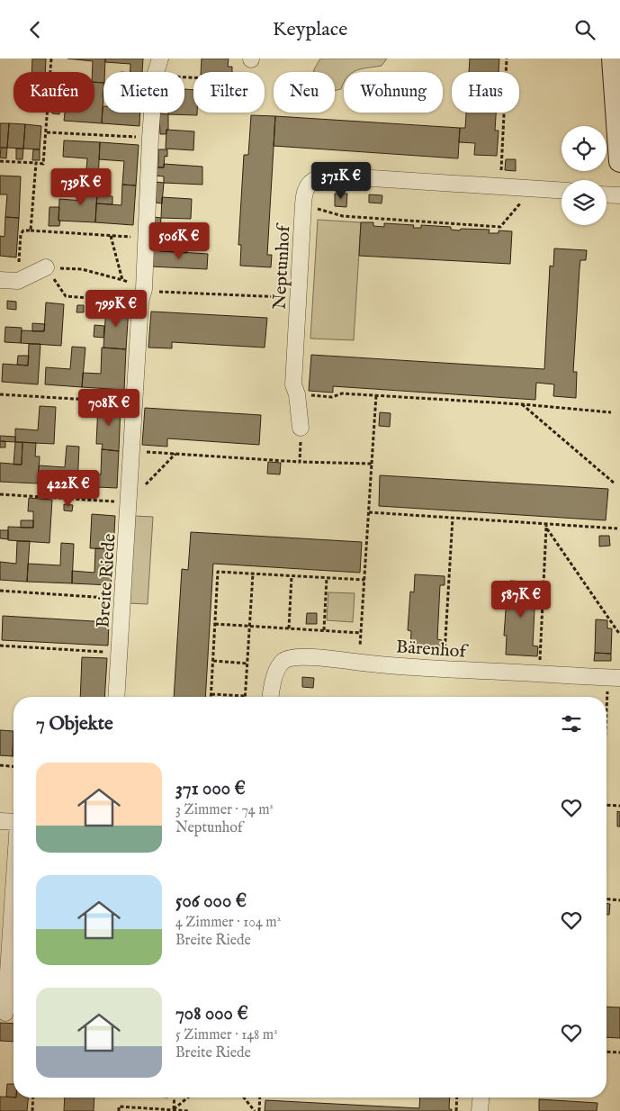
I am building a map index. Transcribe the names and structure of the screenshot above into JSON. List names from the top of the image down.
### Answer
{
  "streets": {
    "street": ["Neptunhof", "Breite Riede", "Bärenhof"]
  },
  "page": {
    "header": "Keyplace",
    "chip": [
      "Kaufen",
      "Mieten",
      "Filter",
      "Neu",
      "Wohnung",
      "Haus"
    ],
    "price": [
      "371K €",
      "739K €",
      "506K €",
      "799K €",
      "708K €",
      "422K €",
      "587K €"
    ],
    "heading": "7 Objekte",
    "list": [
      {
        "name": "371 000 €",
        "note": "3 Zimmer · 74 m² · Neptunhof"
      },
      {
        "name": "506 000 €",
        "note": "4 Zimmer · 104 m² · Breite Riede"
      },
      {
        "name": "708 000 €",
        "note": "5 Zimmer · 148 m² · Breite Riede"
      }
    ]
  }
}
